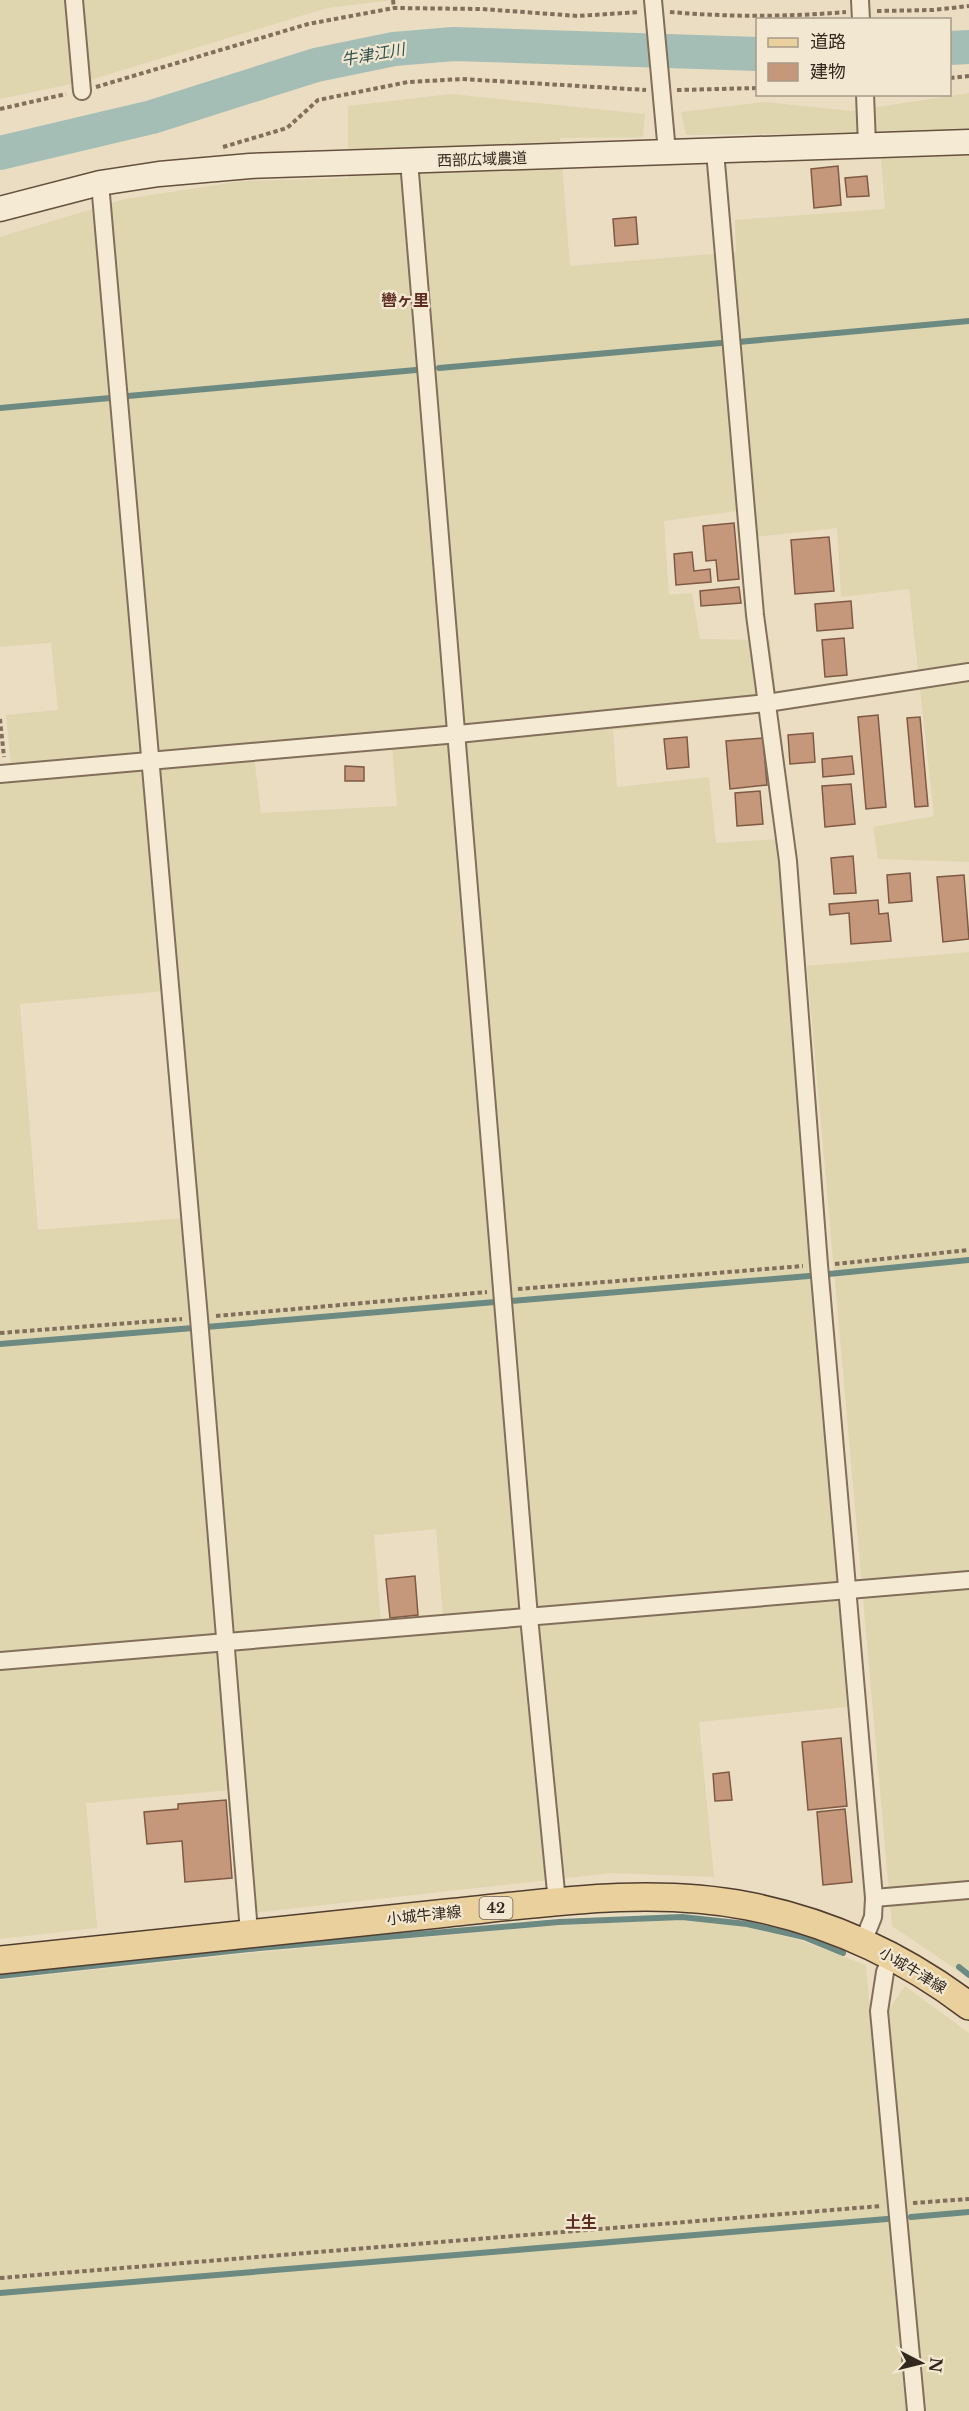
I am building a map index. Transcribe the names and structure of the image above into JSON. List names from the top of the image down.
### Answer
{
  "streets": {
    "main road": ["42", "小城牛津線"],
    "street": ["西部広域農道"]
  },
  "districts": ["轡ヶ里", "土生"],
  "water": ["牛津江川"],
  "legend": ["道路", "建物"],
  "north": "right"
}
